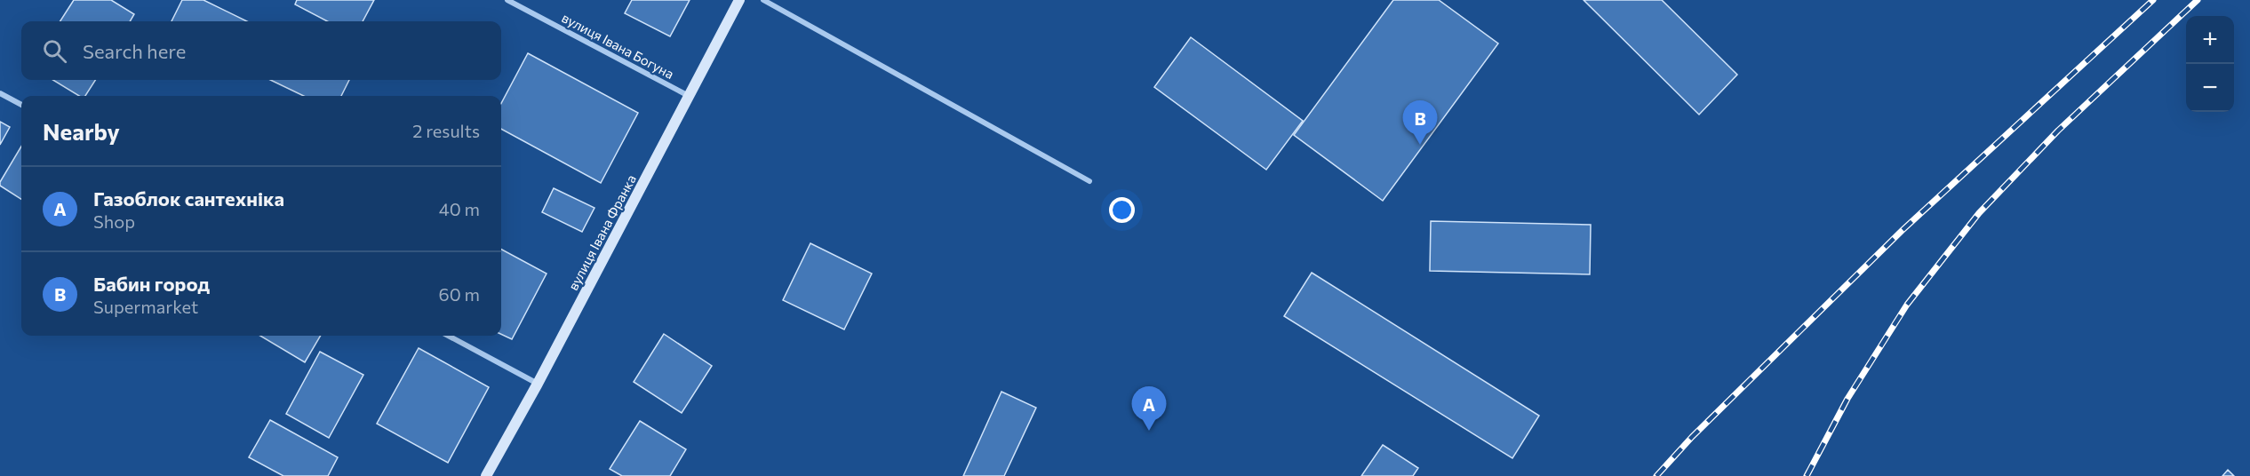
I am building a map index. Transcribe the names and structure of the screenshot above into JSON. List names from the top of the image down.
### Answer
{
  "streets": {
    "main road": ["вулиця Івана Франка"],
    "street": ["вулиця Івана Богуна"]
  },
  "crossings": [
    ["вулиця Івана Богуна", "вулиця Івана Франка"]
  ],
  "page": {
    "map_buttons": ["+", "−"],
    "search": "Search here",
    "heading": ["Nearby", "2 results"],
    "pins": ["B", "A"],
    "list": [
      {
        "mark": "A",
        "name": "Газоблок сантехніка",
        "note": "Shop",
        "value": "40 m"
      },
      {
        "mark": "B",
        "name": "Бабин город",
        "note": "Supermarket",
        "value": "60 m"
      }
    ]
  }
}
